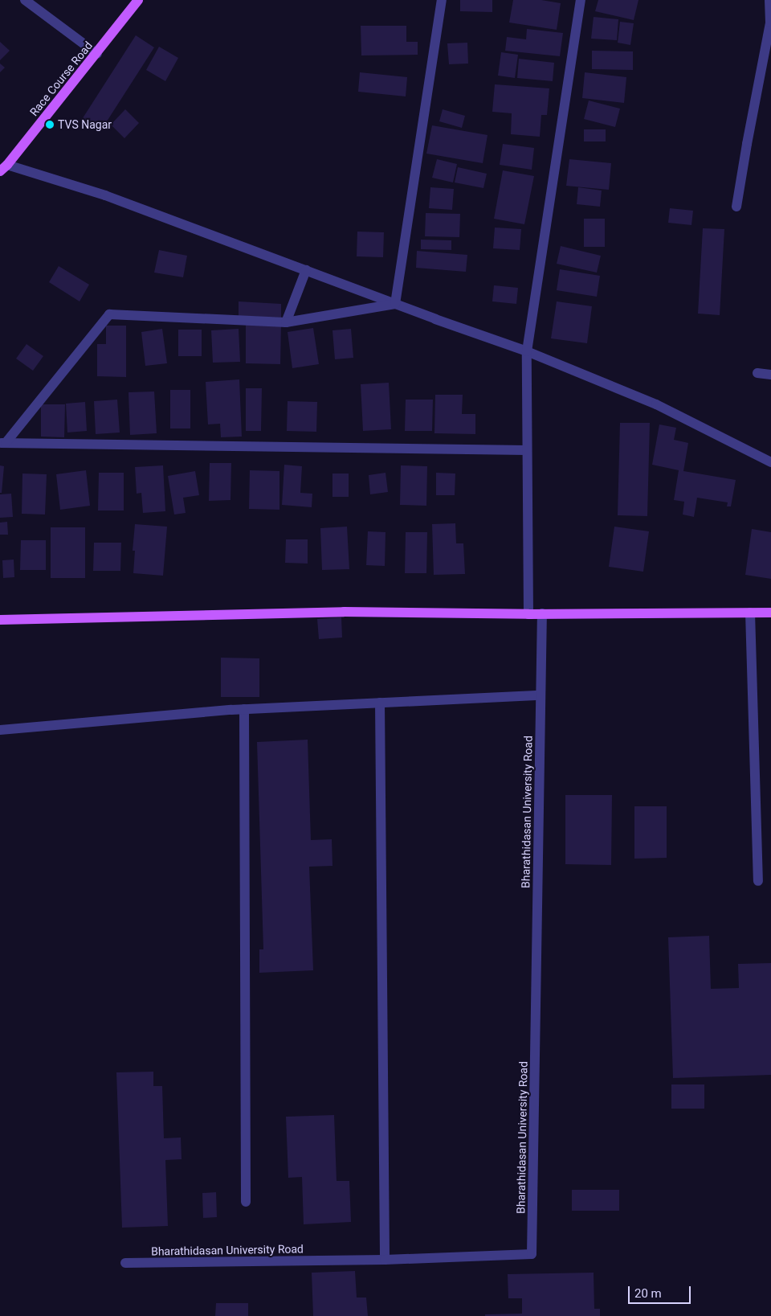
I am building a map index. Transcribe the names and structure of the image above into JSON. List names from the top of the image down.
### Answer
{
  "streets": {
    "main road": ["Race Course Road"],
    "street": ["Bharathidasan University Road"]
  },
  "places": ["TVS Nagar"],
  "scale_bar": "20 m"
}
